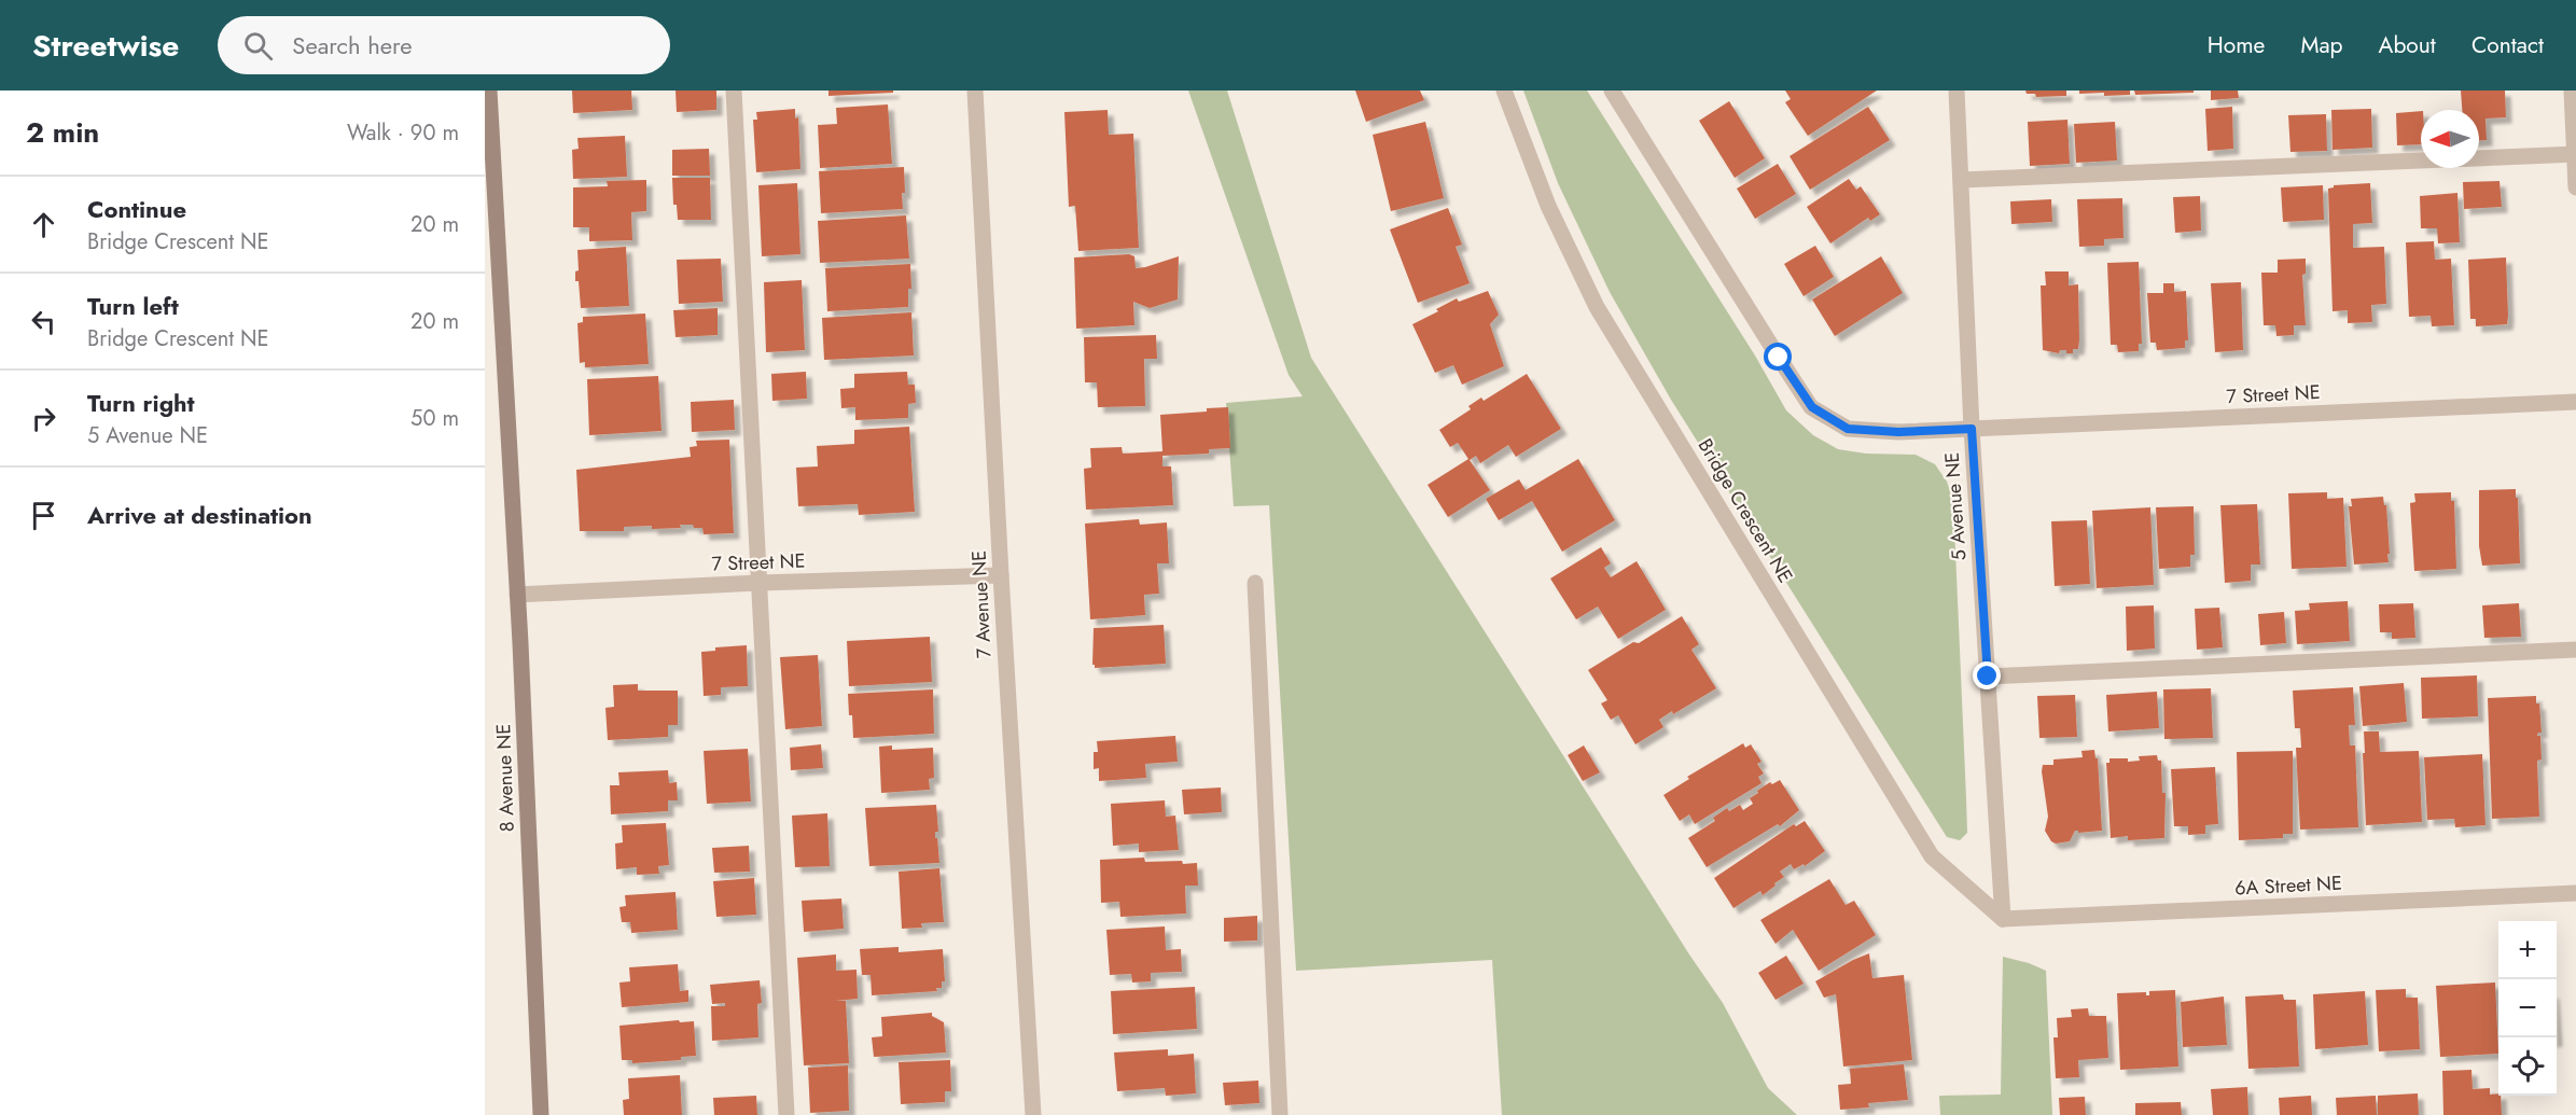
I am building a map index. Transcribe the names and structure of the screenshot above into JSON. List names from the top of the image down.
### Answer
{
  "streets": {
    "street": [
      "7 Street NE",
      "5 Avenue NE",
      "Bridge Crescent NE",
      "7 Avenue NE",
      "8 Avenue NE",
      "6A Street NE"
    ]
  },
  "crossings": [
    ["7 Street NE", "5 Avenue NE"],
    ["7 Street NE", "7 Avenue NE"],
    ["7 Street NE", "8 Avenue NE"],
    ["5 Avenue NE", "Bridge Crescent NE"],
    ["5 Avenue NE", "6A Street NE"],
    ["Bridge Crescent NE", "6A Street NE"]
  ],
  "north": "left",
  "page": {
    "header": "Streetwise",
    "search": "Search here",
    "nav": [
      "Home",
      "Map",
      "About",
      "Contact"
    ],
    "heading": ["2 min", "Walk · 90 m"],
    "list": [
      ["Continue", "Bridge Crescent NE", "20 m"],
      ["Turn left", "Bridge Crescent NE", "20 m"],
      ["Turn right", "5 Avenue NE", "50 m"],
      "Arrive at destination"
    ],
    "map_buttons": ["+", "−"]
  }
}
